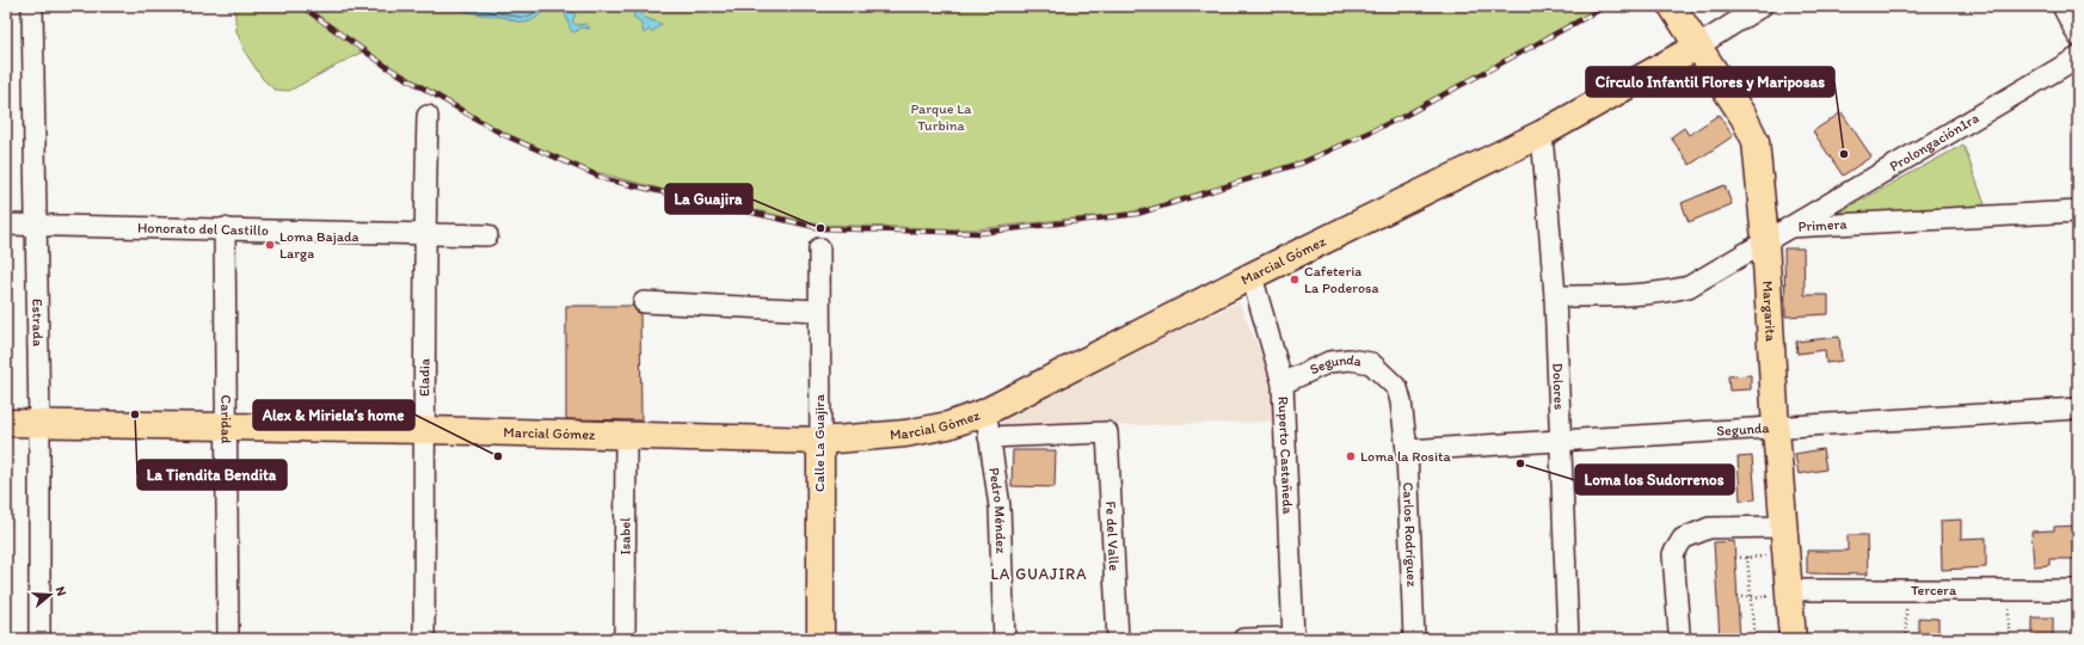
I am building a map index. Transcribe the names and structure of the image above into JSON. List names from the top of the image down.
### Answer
{
  "streets": {
    "main road": ["Marcial Gómez", "Margarita", "Calle La Guajira"],
    "street": [
      "Prolongación1ra",
      "Primera",
      "Honorato del Castillo",
      "Estrada",
      "Segunda",
      "Eladia",
      "Dolores",
      "Caridad",
      "Ruperto Castañeda",
      "Pedro Méndez",
      "Carlos Rodríguez",
      "Isabel",
      "Fe del Valle",
      "Tercera"
    ]
  },
  "crossings": [
    ["Prolongación1ra", "Primera"],
    ["Primera", "Margarita"],
    ["Primera", "Dolores"],
    ["Honorato del Castillo", "Estrada"],
    ["Honorato del Castillo", "Eladia"],
    ["Honorato del Castillo", "Caridad"],
    ["Marcial Gómez", "Margarita"],
    ["Marcial Gómez", "Estrada"],
    ["Marcial Gómez", "Eladia"],
    ["Marcial Gómez", "Dolores"],
    ["Marcial Gómez", "Caridad"],
    ["Marcial Gómez", "Calle La Guajira"],
    ["Marcial Gómez", "Ruperto Castañeda"],
    ["Marcial Gómez", "Pedro Méndez"],
    ["Marcial Gómez", "Isabel"],
    ["Marcial Gómez", "Fe del Valle"],
    ["Margarita", "Segunda"],
    ["Margarita", "Tercera"],
    ["Segunda", "Dolores"],
    ["Segunda", "Ruperto Castañeda"],
    ["Segunda", "Carlos Rodríguez"],
    ["Pedro Méndez", "Fe del Valle"]
  ],
  "districts": ["LA GUAJIRA"],
  "parks": ["Parque La Turbina"],
  "places": [
    "Círculo Infantil Flores y Mariposas",
    "La Guajira",
    "Loma Bajada Larga",
    "Cafeteria La Poderosa",
    "La Tiendita Bendita",
    "Alex & Miriela’s home",
    "Loma la Rosita",
    "Loma los Sudorrenos"
  ],
  "north": "right"
}
